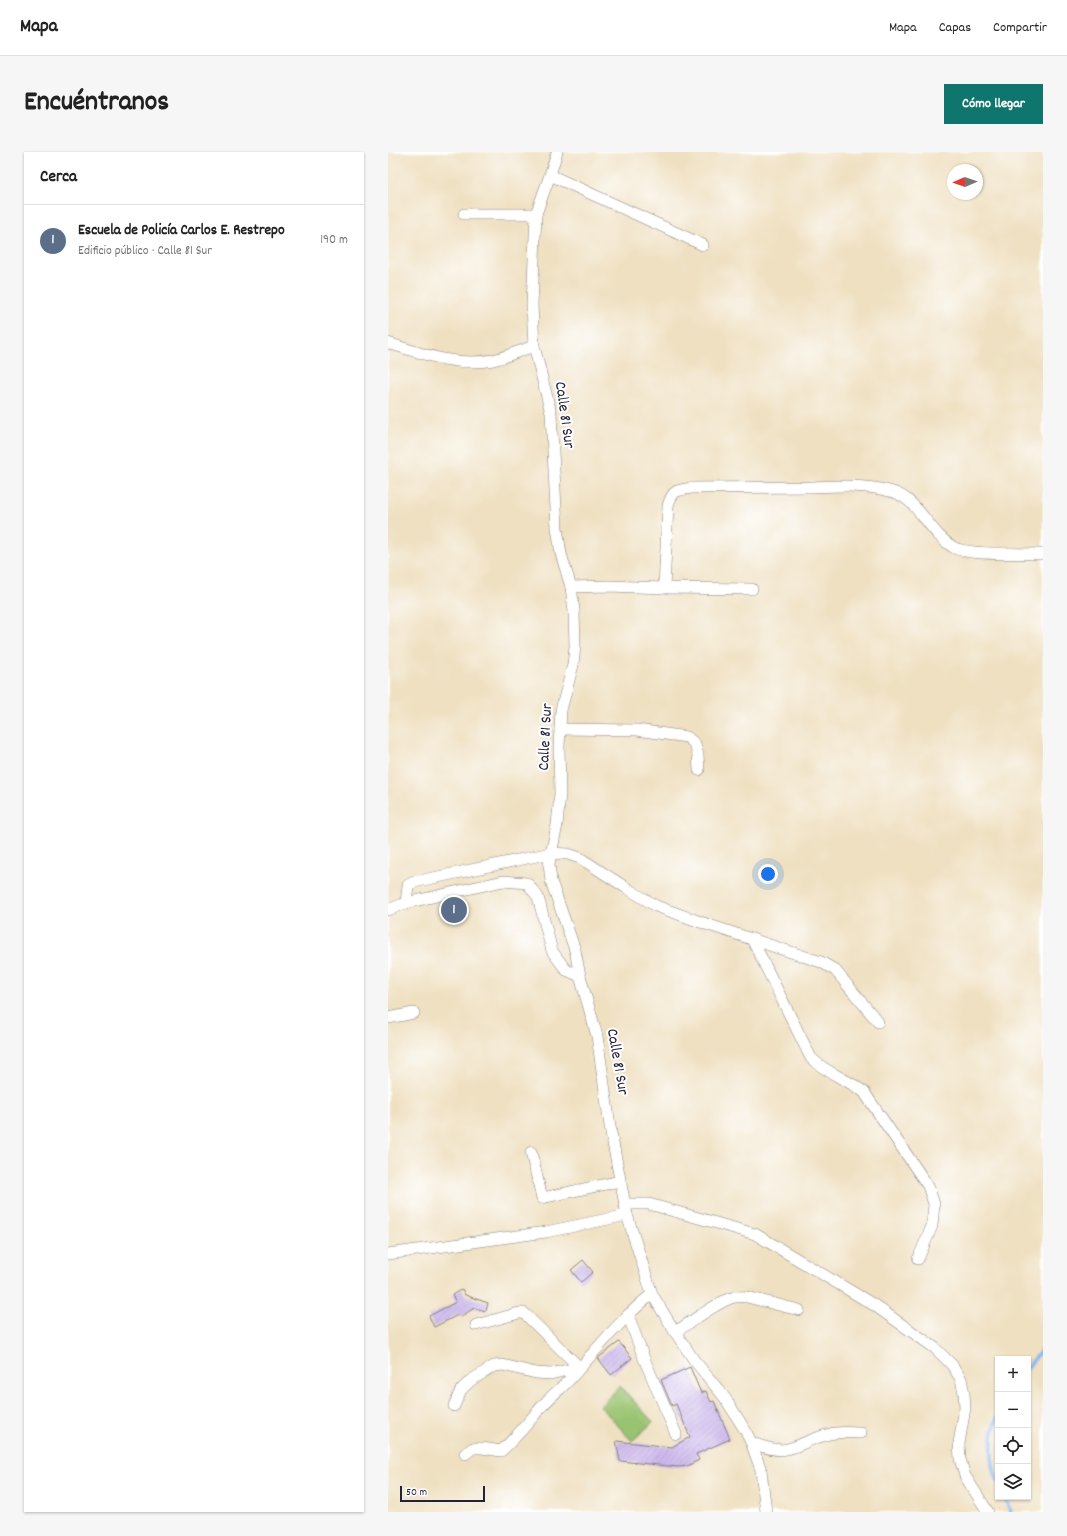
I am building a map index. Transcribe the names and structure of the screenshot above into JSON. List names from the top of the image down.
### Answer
{
  "streets": {
    "street": ["Calle 81 Sur"]
  },
  "scale_bar": "50 m",
  "north": "left",
  "page": {
    "header": "Mapa",
    "nav": ["Mapa", "Capas", "Compartir"],
    "title": "Encuéntranos",
    "buttons": "Cómo llegar",
    "heading": "Cerca",
    "list": [
      {
        "mark": "1",
        "name": "Escuela de Policía Carlos E. Restrepo",
        "note": "Edificio público · Calle 81 Sur",
        "value": "190 m"
      }
    ],
    "pins": "1",
    "map_buttons": ["+", "−"],
    "scale": "50 m"
  }
}
